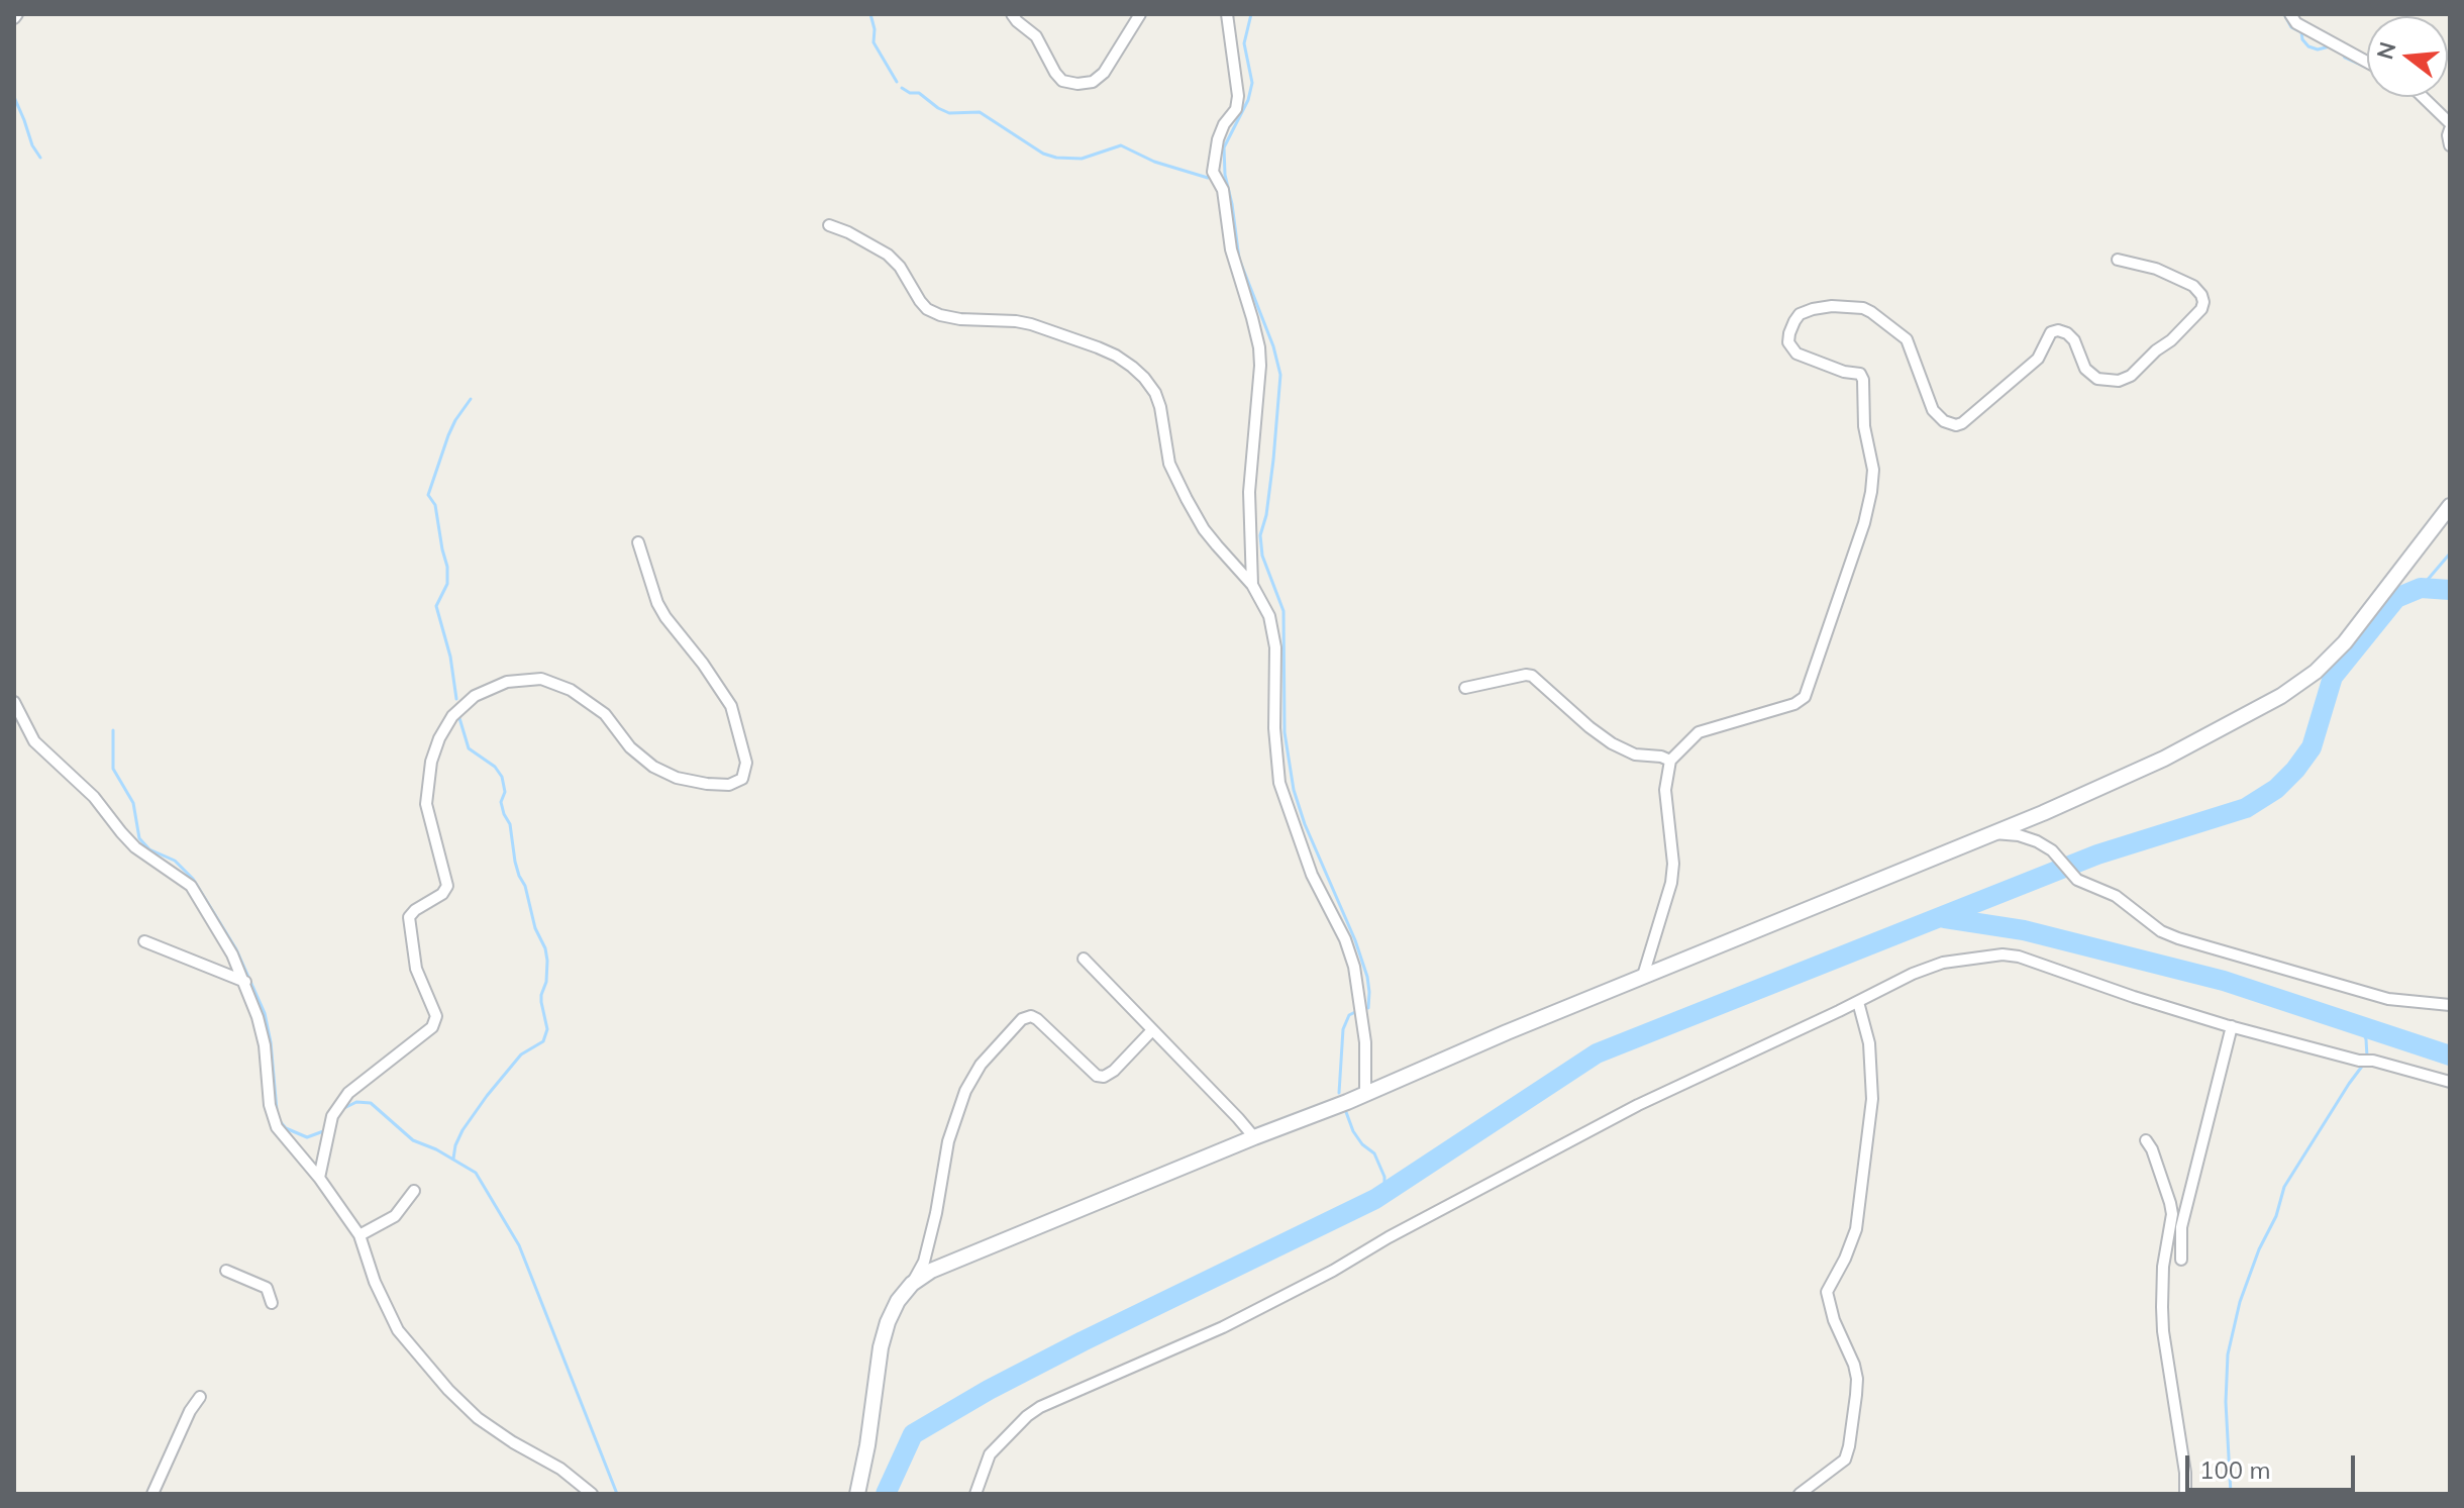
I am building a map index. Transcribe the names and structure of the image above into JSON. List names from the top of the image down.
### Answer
{
  "scale_bar": "100 m",
  "north": "left"
}
